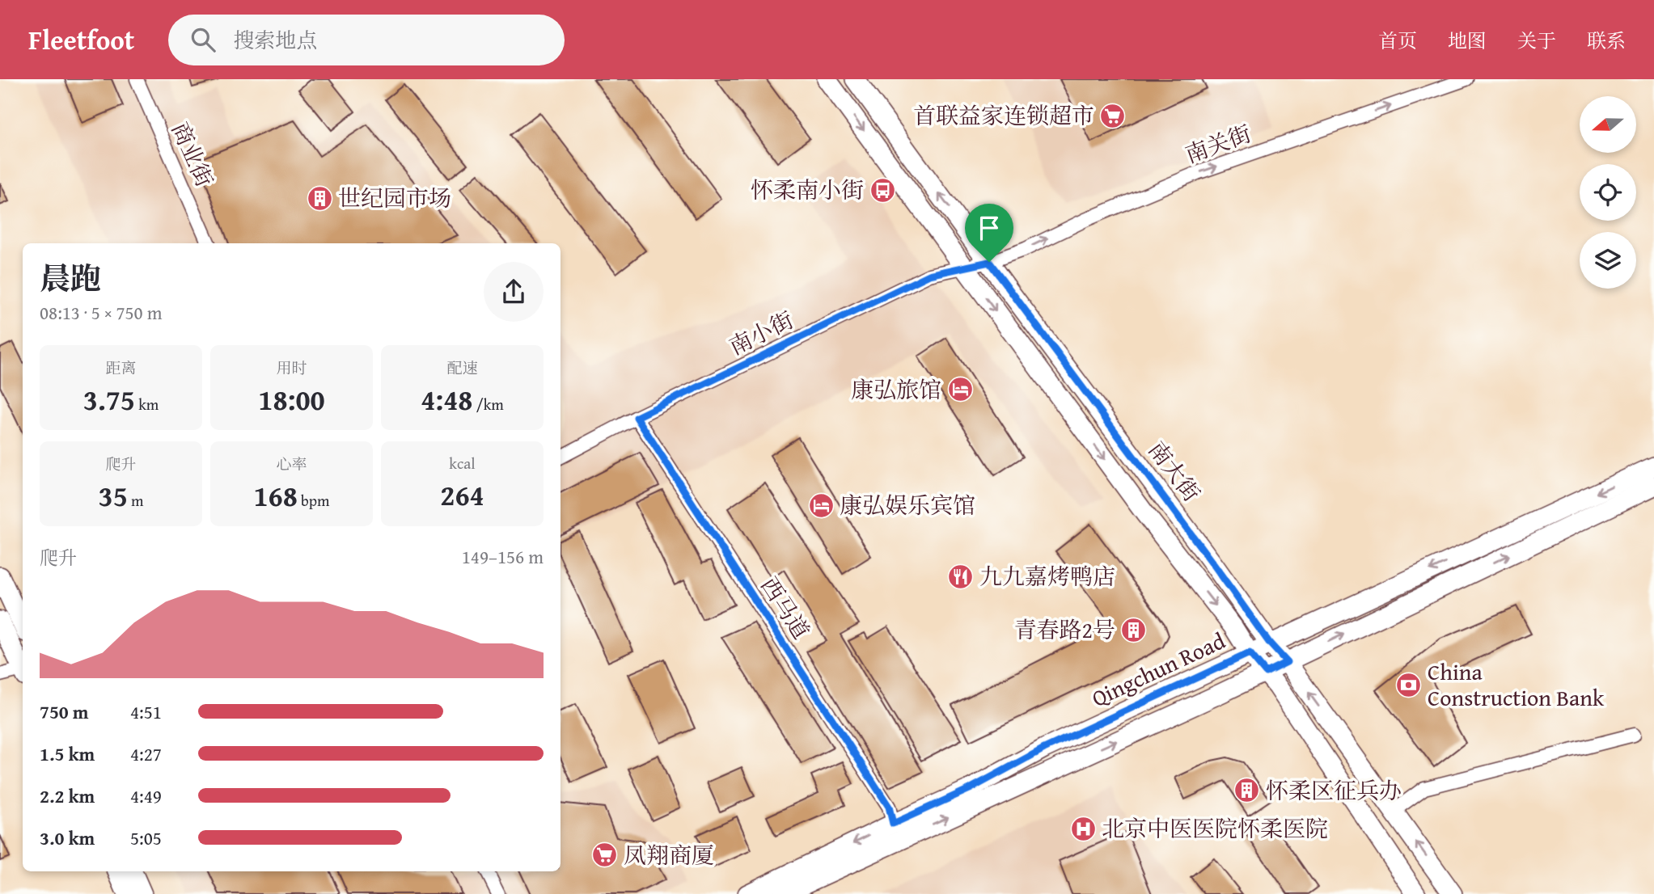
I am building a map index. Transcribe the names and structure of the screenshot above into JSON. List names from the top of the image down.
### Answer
{
  "streets": {
    "main road": ["南大街", "Qingchun Road"],
    "street": [
      "南关街",
      "商业街",
      "南小街",
      "西马道"
    ]
  },
  "crossings": [
    ["南关街", "南小街"],
    ["南关街", "南大街"],
    ["南小街", "南大街"],
    ["南小街", "西马道"],
    ["南大街", "Qingchun Road"],
    ["西马道", "Qingchun Road"]
  ],
  "one_way": ["南关街"],
  "places": {
    "supermarket": ["首联益家连锁超市", "凤翔商厦"],
    "bus stop": ["怀柔南小街"],
    "building": ["世纪园市场", "青春路2号", "怀柔区征兵办"],
    "hotel": ["康弘旅馆", "康弘娱乐宾馆"],
    "restaurant": ["九九嘉烤鸭店"],
    "bank": ["China Construction Bank"],
    "hospital": ["北京中医医院怀柔医院"]
  },
  "north": "left",
  "page": {
    "header": "Fleetfoot",
    "search": "搜索地点",
    "nav": [
      "首页",
      "地图",
      "关于",
      "联系"
    ],
    "heading": ["晨跑", "08:13 · 5 × 750 m"],
    "stats": [
      ["距离", "3.75 km"],
      ["用时", "18:00"],
      ["配速", "4:48 /km"],
      ["爬升", "35 m"],
      ["心率", "168 bpm"],
      ["kcal", "264"]
    ],
    "chart": ["爬升", "149–156 m"],
    "list": [
      {
        "name": "750 m",
        "note": "4:51"
      },
      {
        "name": "1.5 km",
        "note": "4:27"
      },
      {
        "name": "2.2 km",
        "note": "4:49"
      },
      {
        "name": "3.0 km",
        "note": "5:05"
      }
    ]
  }
}
